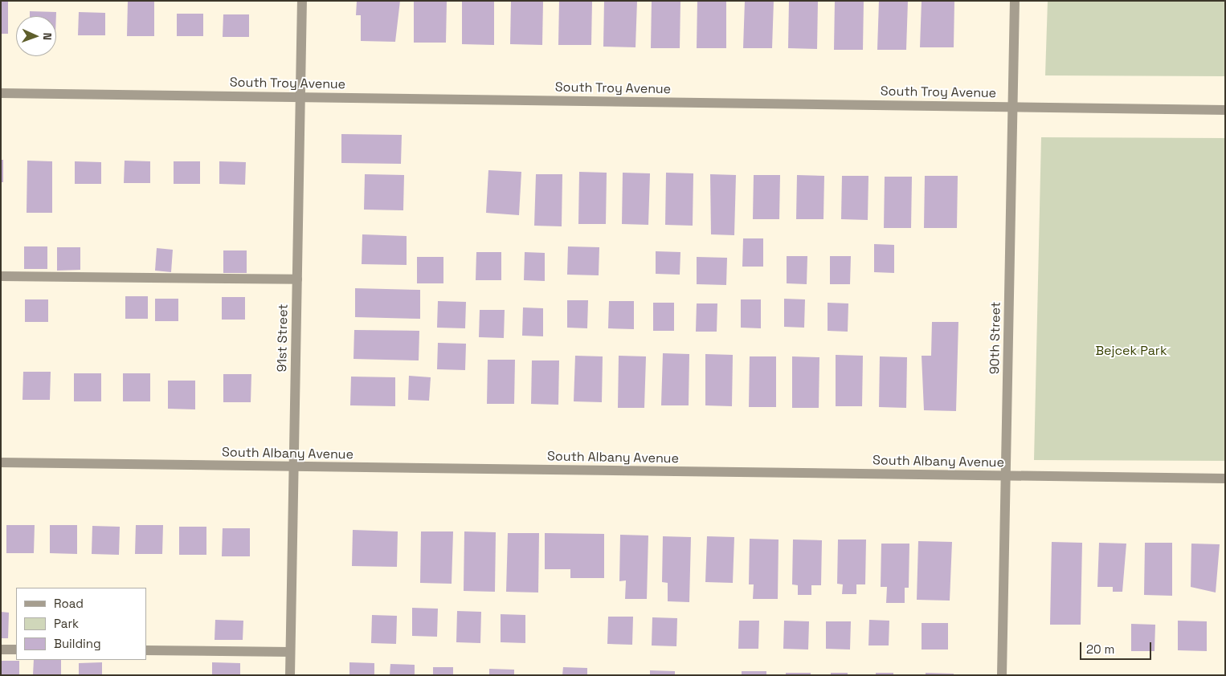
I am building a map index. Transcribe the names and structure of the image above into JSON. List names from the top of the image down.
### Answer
{
  "streets": {
    "street": [
      "South Troy Avenue",
      "91st Street",
      "90th Street",
      "South Albany Avenue"
    ]
  },
  "crossings": [
    ["South Troy Avenue", "91st Street"],
    ["South Troy Avenue", "90th Street"],
    ["91st Street", "South Albany Avenue"],
    ["90th Street", "South Albany Avenue"]
  ],
  "parks": ["Bejcek Park"],
  "legend": ["Road", "Park", "Building"],
  "scale_bar": "20 m",
  "north": "right"
}
